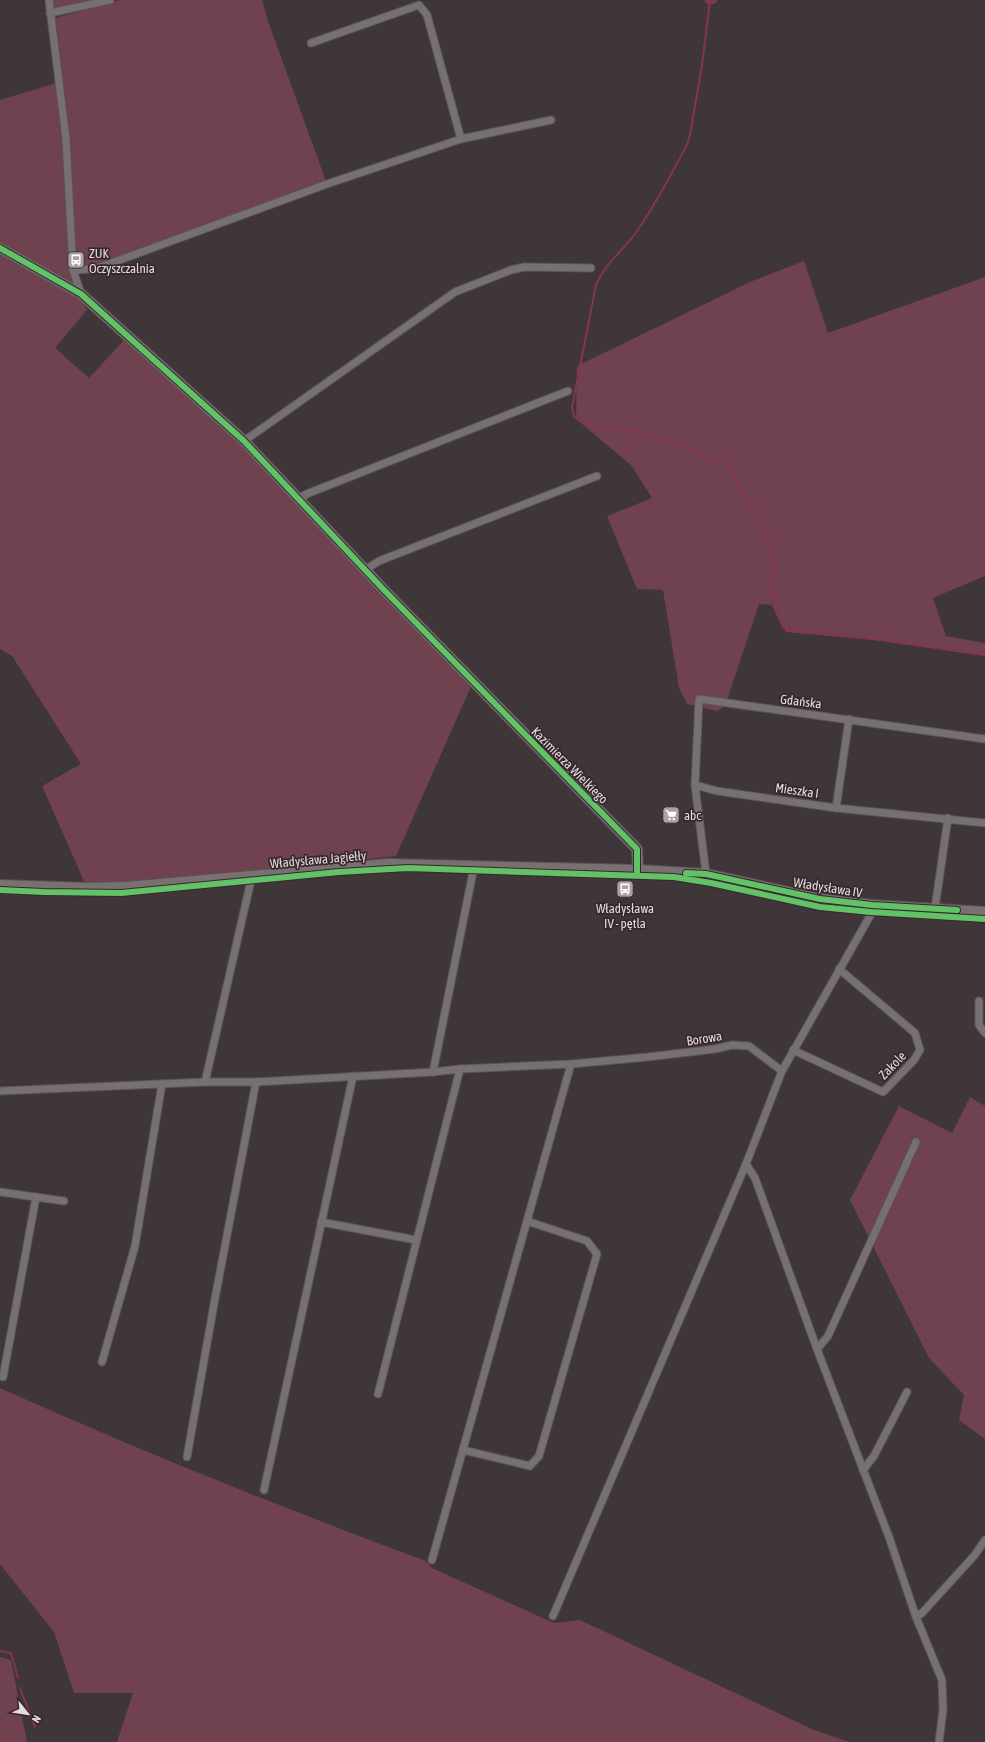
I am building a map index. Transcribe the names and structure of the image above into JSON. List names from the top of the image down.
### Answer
{
  "streets": {
    "street": [
      "Gdańska",
      "Kazimierza Wielkiego",
      "Mieszka I",
      "Władysława Jagiełły",
      "Władysława IV",
      "Borowa",
      "Zakole"
    ]
  },
  "crossings": [
    ["Gdańska", "Mieszka I"],
    ["Kazimierza Wielkiego", "Władysława Jagiełły"],
    ["Kazimierza Wielkiego", "Władysława IV"],
    ["Władysława Jagiełły", "Władysława IV"]
  ],
  "places": {
    "bus stop": ["ZUK Oczyszczalnia", "Władysława IV - pętla"],
    "supermarket": ["abc"]
  },
  "north": "bottom right"
}
